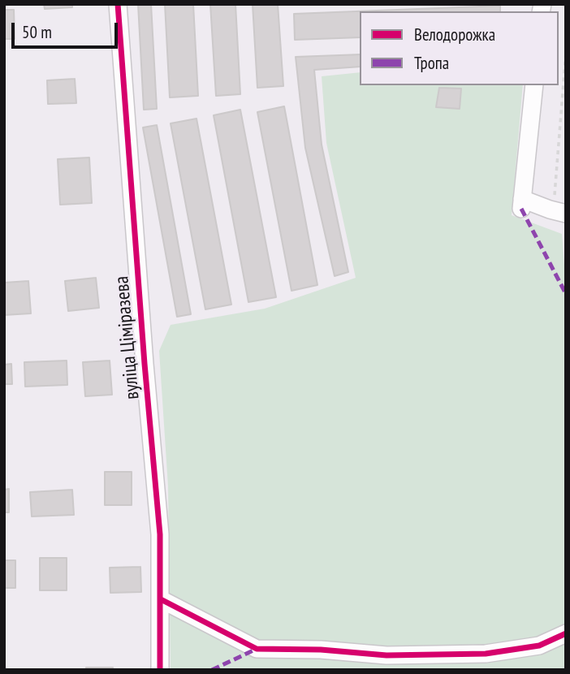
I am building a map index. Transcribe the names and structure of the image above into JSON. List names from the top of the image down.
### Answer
{
  "streets": {
    "street": ["вуліца Ціміразева"]
  },
  "legend": ["Велодорожка", "Тропа"],
  "scale_bar": "50 m"
}
